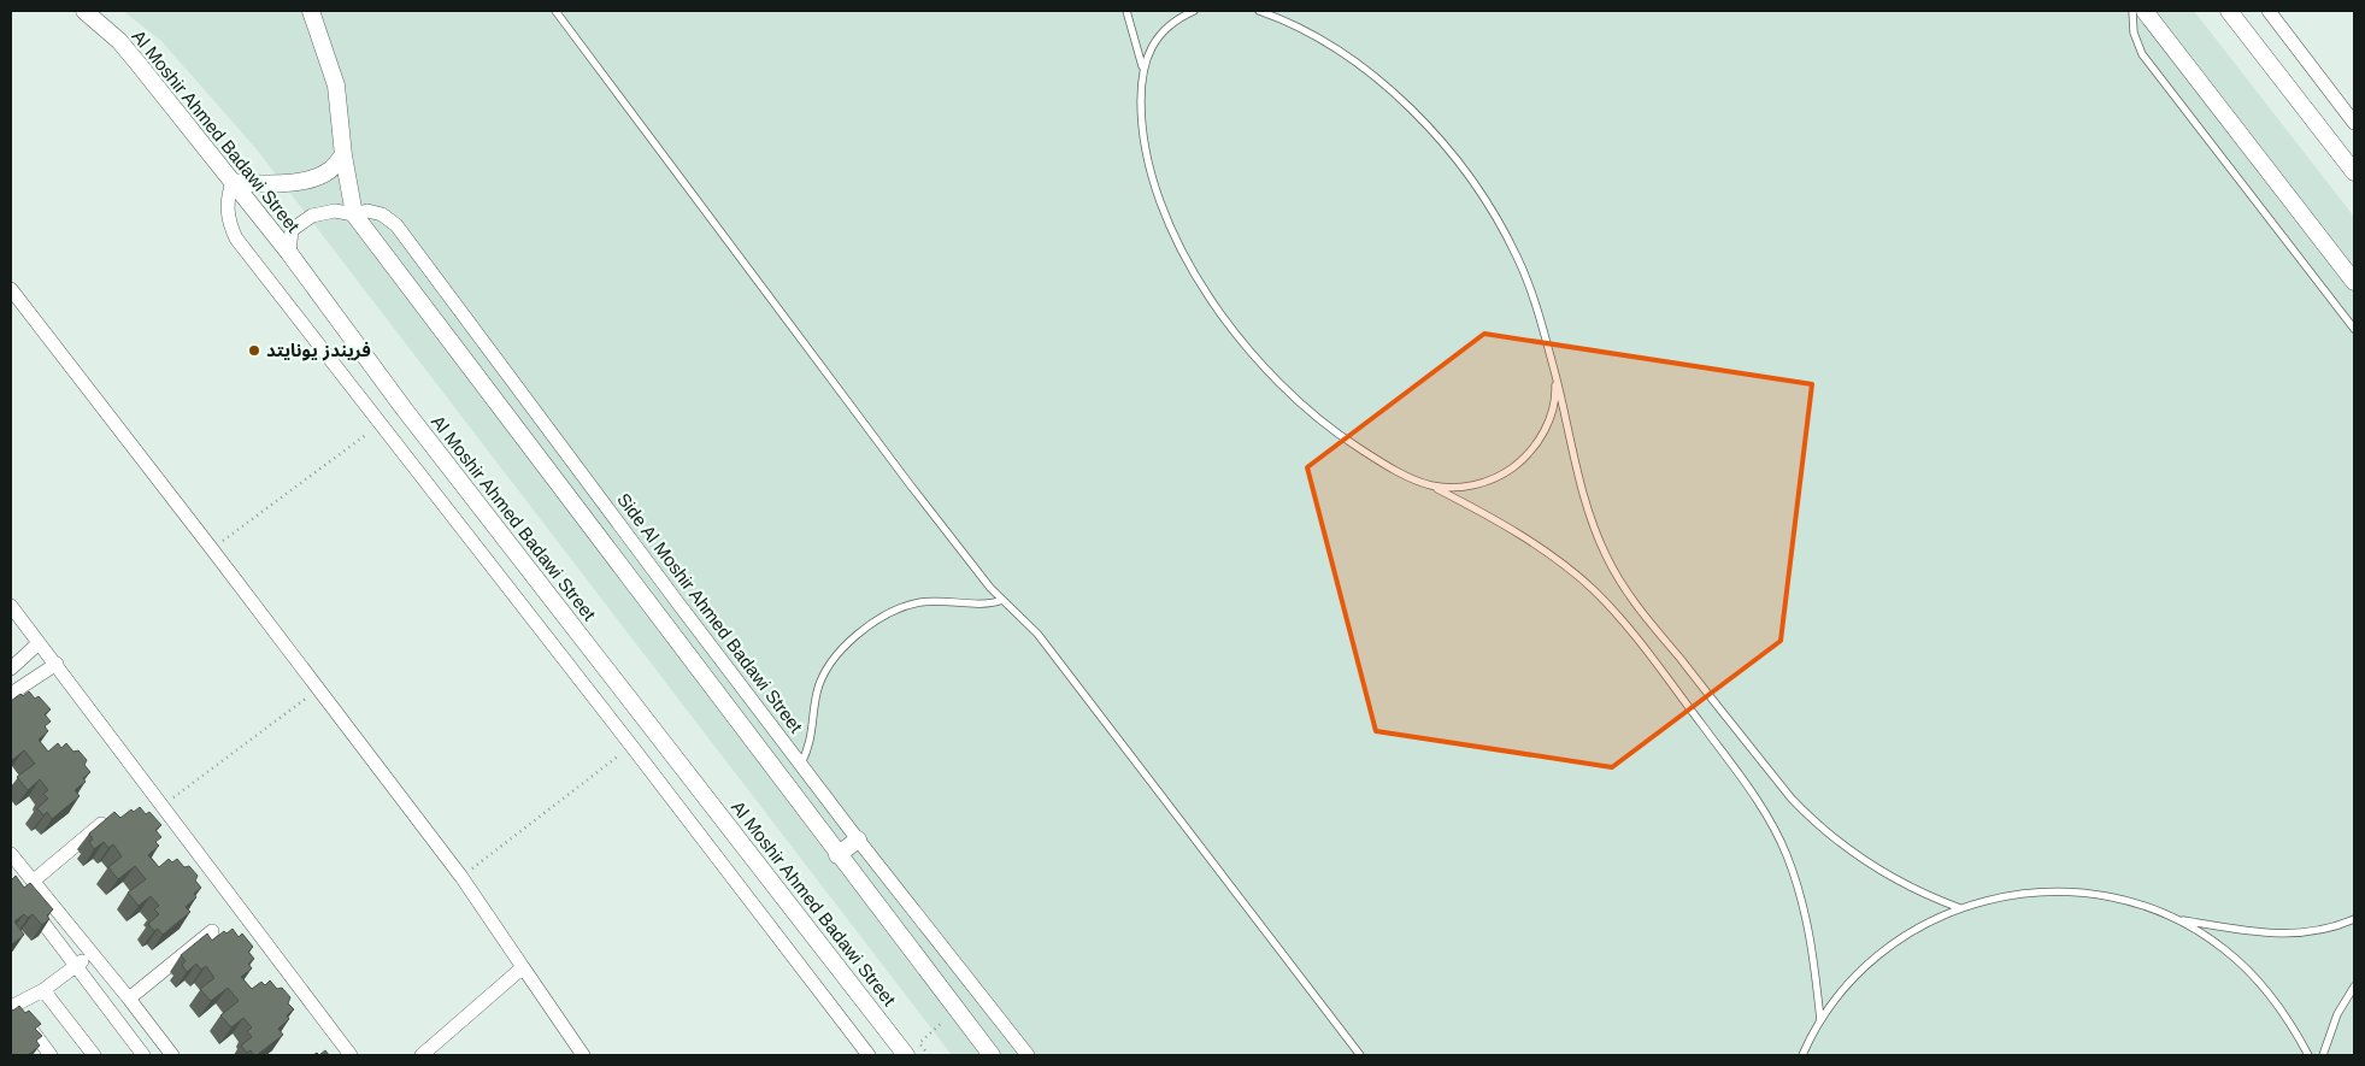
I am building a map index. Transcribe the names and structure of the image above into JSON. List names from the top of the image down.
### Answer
{
  "streets": {
    "street": ["Al Moshir Ahmed Badawi Street", "Side Al Moshir Ahmed Badawi Street"]
  },
  "crossings": [
    ["Al Moshir Ahmed Badawi Street", "Side Al Moshir Ahmed Badawi Street"]
  ],
  "places": ["فريندز يونايتد"]
}
